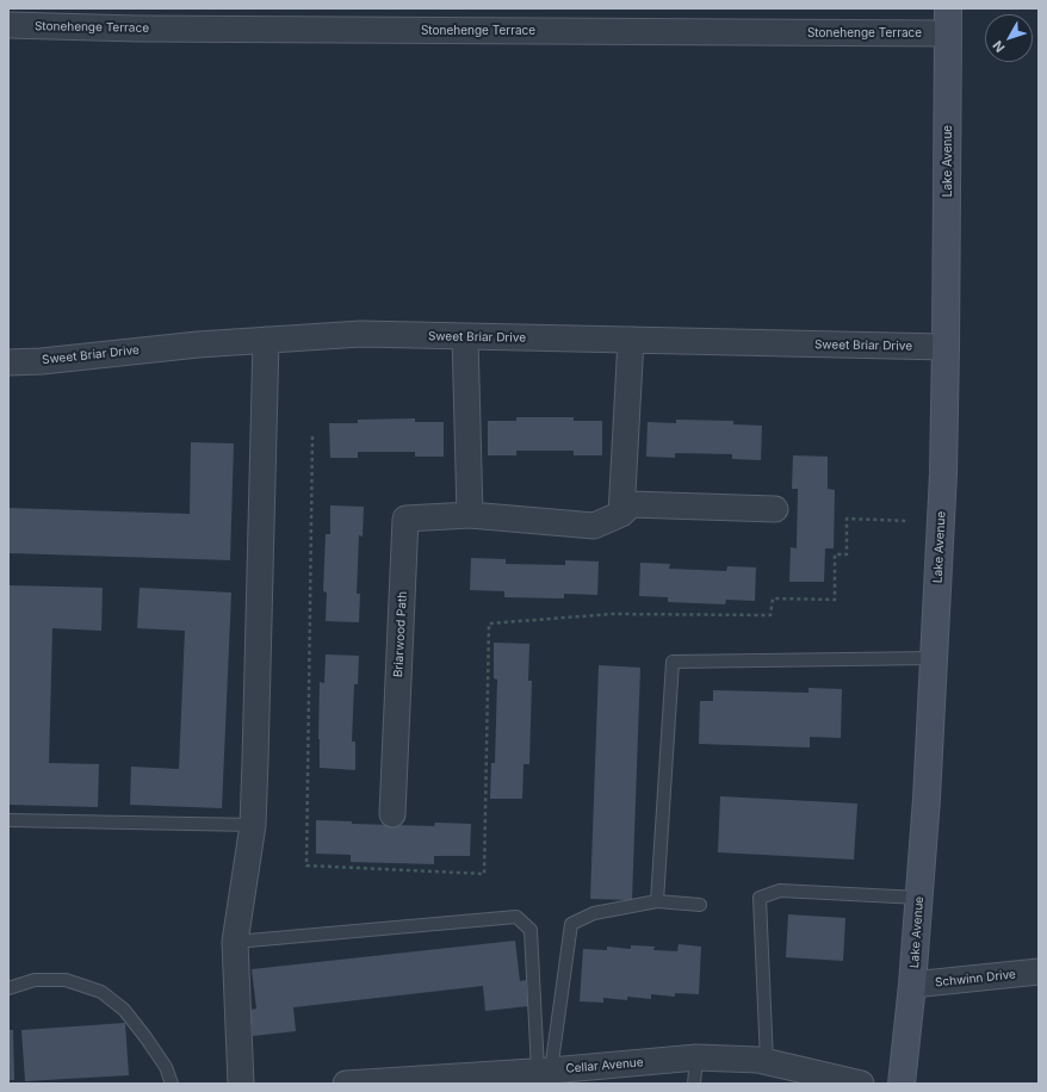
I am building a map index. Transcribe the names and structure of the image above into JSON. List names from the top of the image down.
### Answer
{
  "streets": {
    "main road": ["Lake Avenue"],
    "street": [
      "Stonehenge Terrace",
      "Sweet Briar Drive",
      "Briarwood Path",
      "Schwinn Drive",
      "Cellar Avenue"
    ]
  },
  "crossings": [
    ["Stonehenge Terrace", "Lake Avenue"],
    ["Lake Avenue", "Sweet Briar Drive"],
    ["Lake Avenue", "Schwinn Drive"]
  ],
  "north": "bottom left"
}
